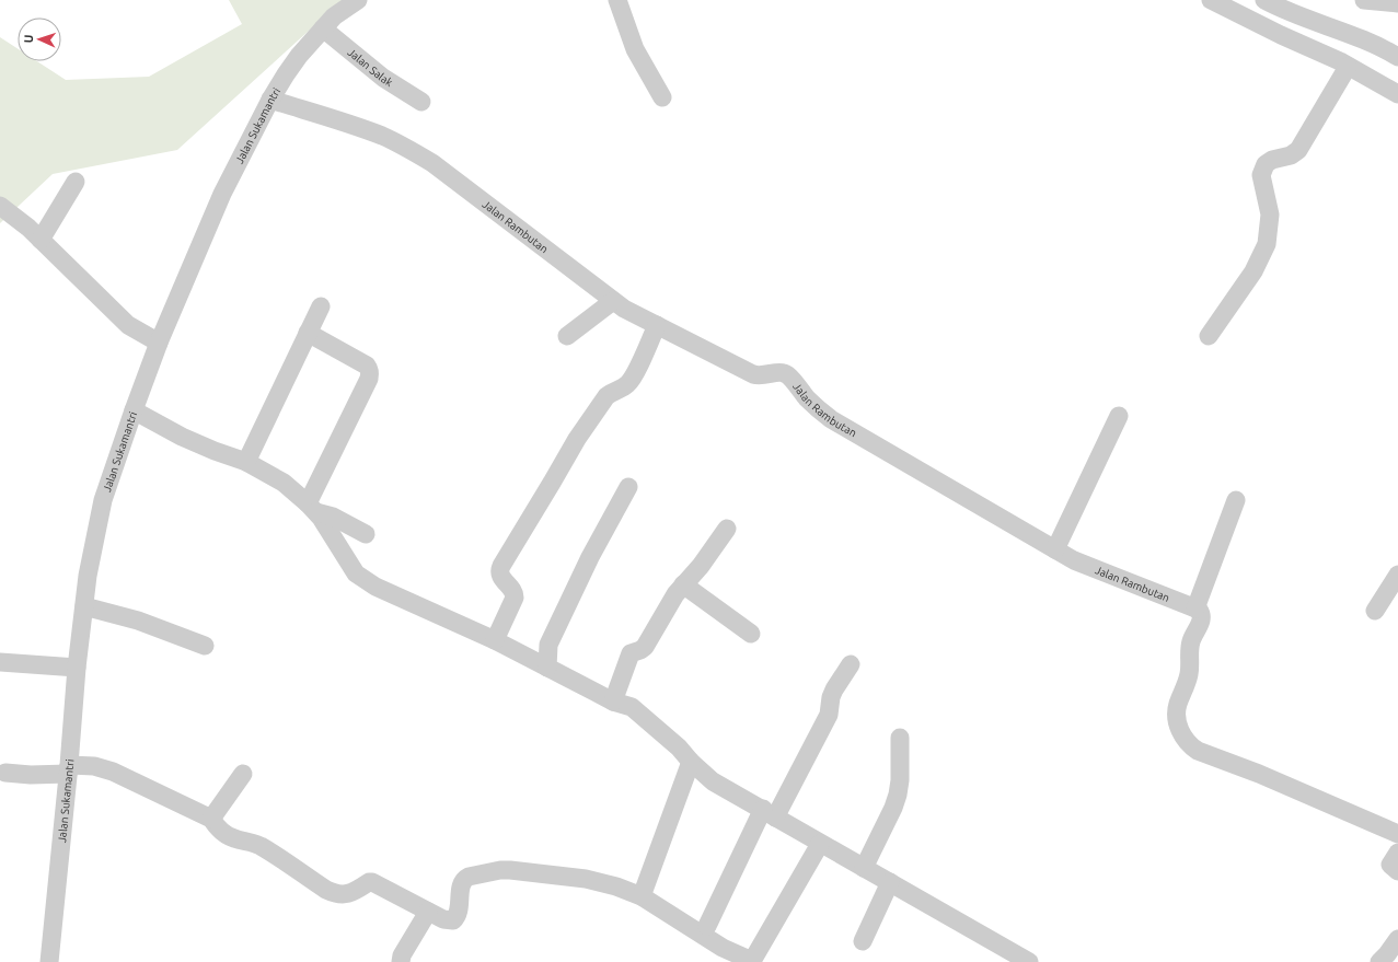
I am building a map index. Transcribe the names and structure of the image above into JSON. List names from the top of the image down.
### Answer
{
  "streets": {
    "street": ["Jalan Salak", "Jalan Sukamantri", "Jalan Rambutan"]
  },
  "crossings": [
    ["Jalan Salak", "Jalan Sukamantri"],
    ["Jalan Sukamantri", "Jalan Rambutan"]
  ],
  "north": "left"
}
